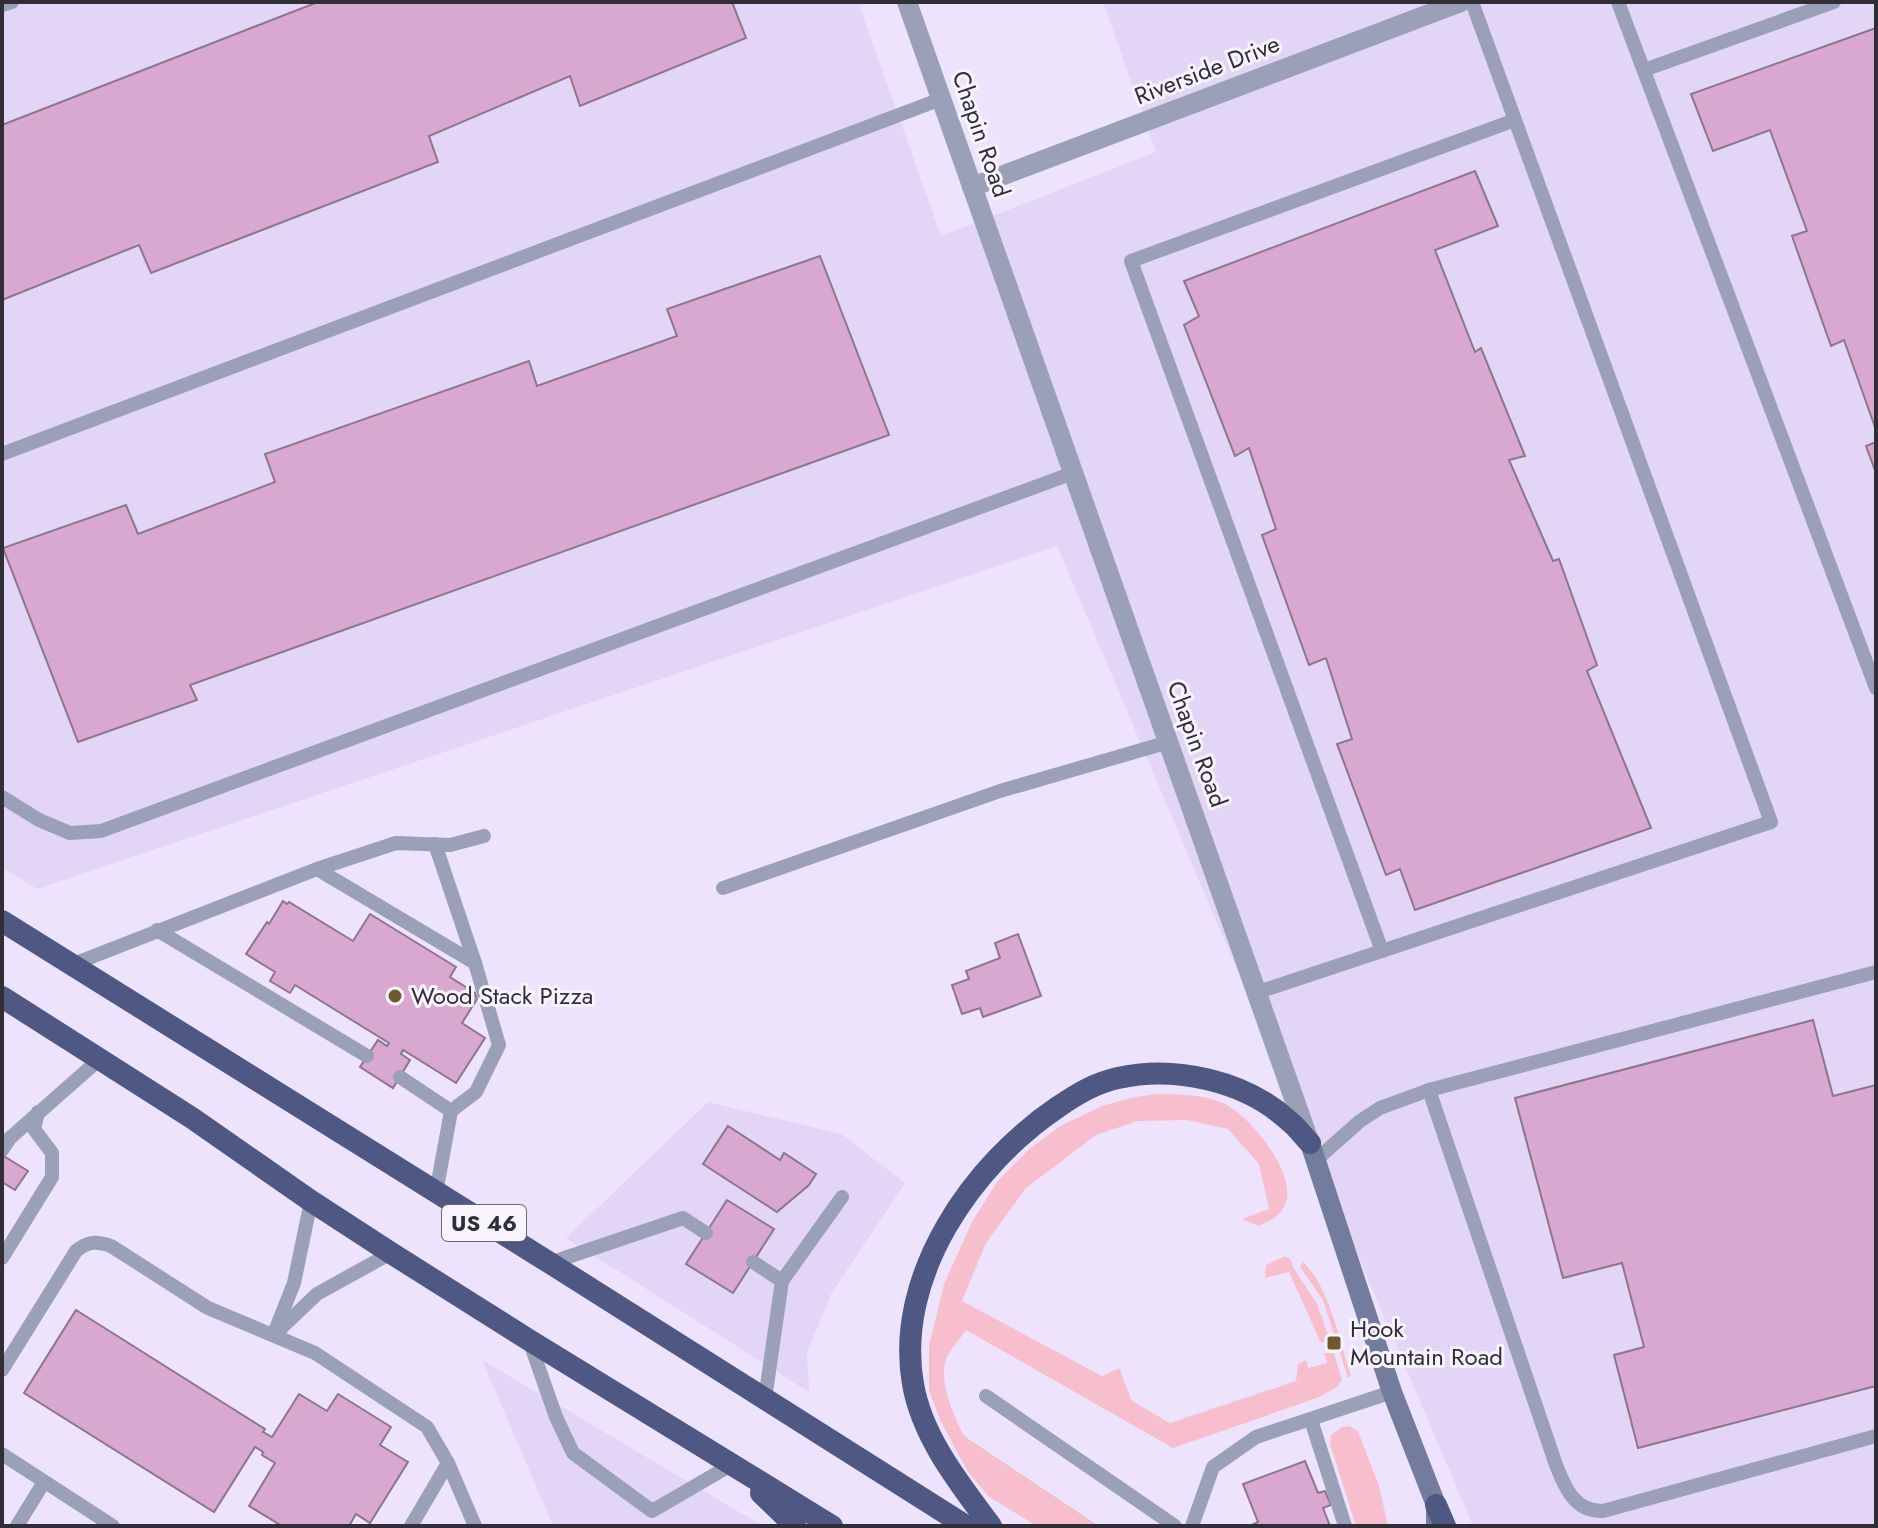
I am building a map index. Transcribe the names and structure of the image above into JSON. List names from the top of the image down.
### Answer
{
  "streets": {
    "highway": ["US 46"],
    "main road": ["Chapin Road"],
    "street": ["Riverside Drive"]
  },
  "crossings": [
    ["Riverside Drive", "Chapin Road"]
  ],
  "places": {
    "other": ["Wood Stack Pizza"],
    "transit": ["Hook Mountain Road"]
  }
}
